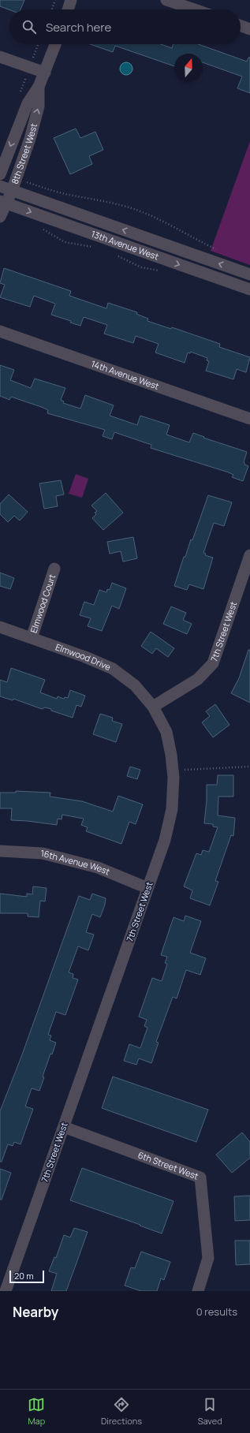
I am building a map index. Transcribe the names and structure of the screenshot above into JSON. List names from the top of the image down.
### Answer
{
  "streets": {
    "street": [
      "8th Street West",
      "13th Avenue West",
      "14th Avenue West",
      "Elmwood Court",
      "7th Street West",
      "Elmwood Drive",
      "16th Avenue West",
      "6th Street West"
    ]
  },
  "crossings": [
    ["8th Street West", "13th Avenue West"],
    ["Elmwood Court", "Elmwood Drive"],
    ["7th Street West", "Elmwood Drive"],
    ["7th Street West", "16th Avenue West"],
    ["7th Street West", "6th Street West"]
  ],
  "scale_bar": "20 m",
  "north": "top",
  "page": {
    "search": "Search here",
    "scale": "20 m",
    "heading": ["Nearby", "0 results"],
    "nav": ["Map", "Directions", "Saved"]
  }
}
